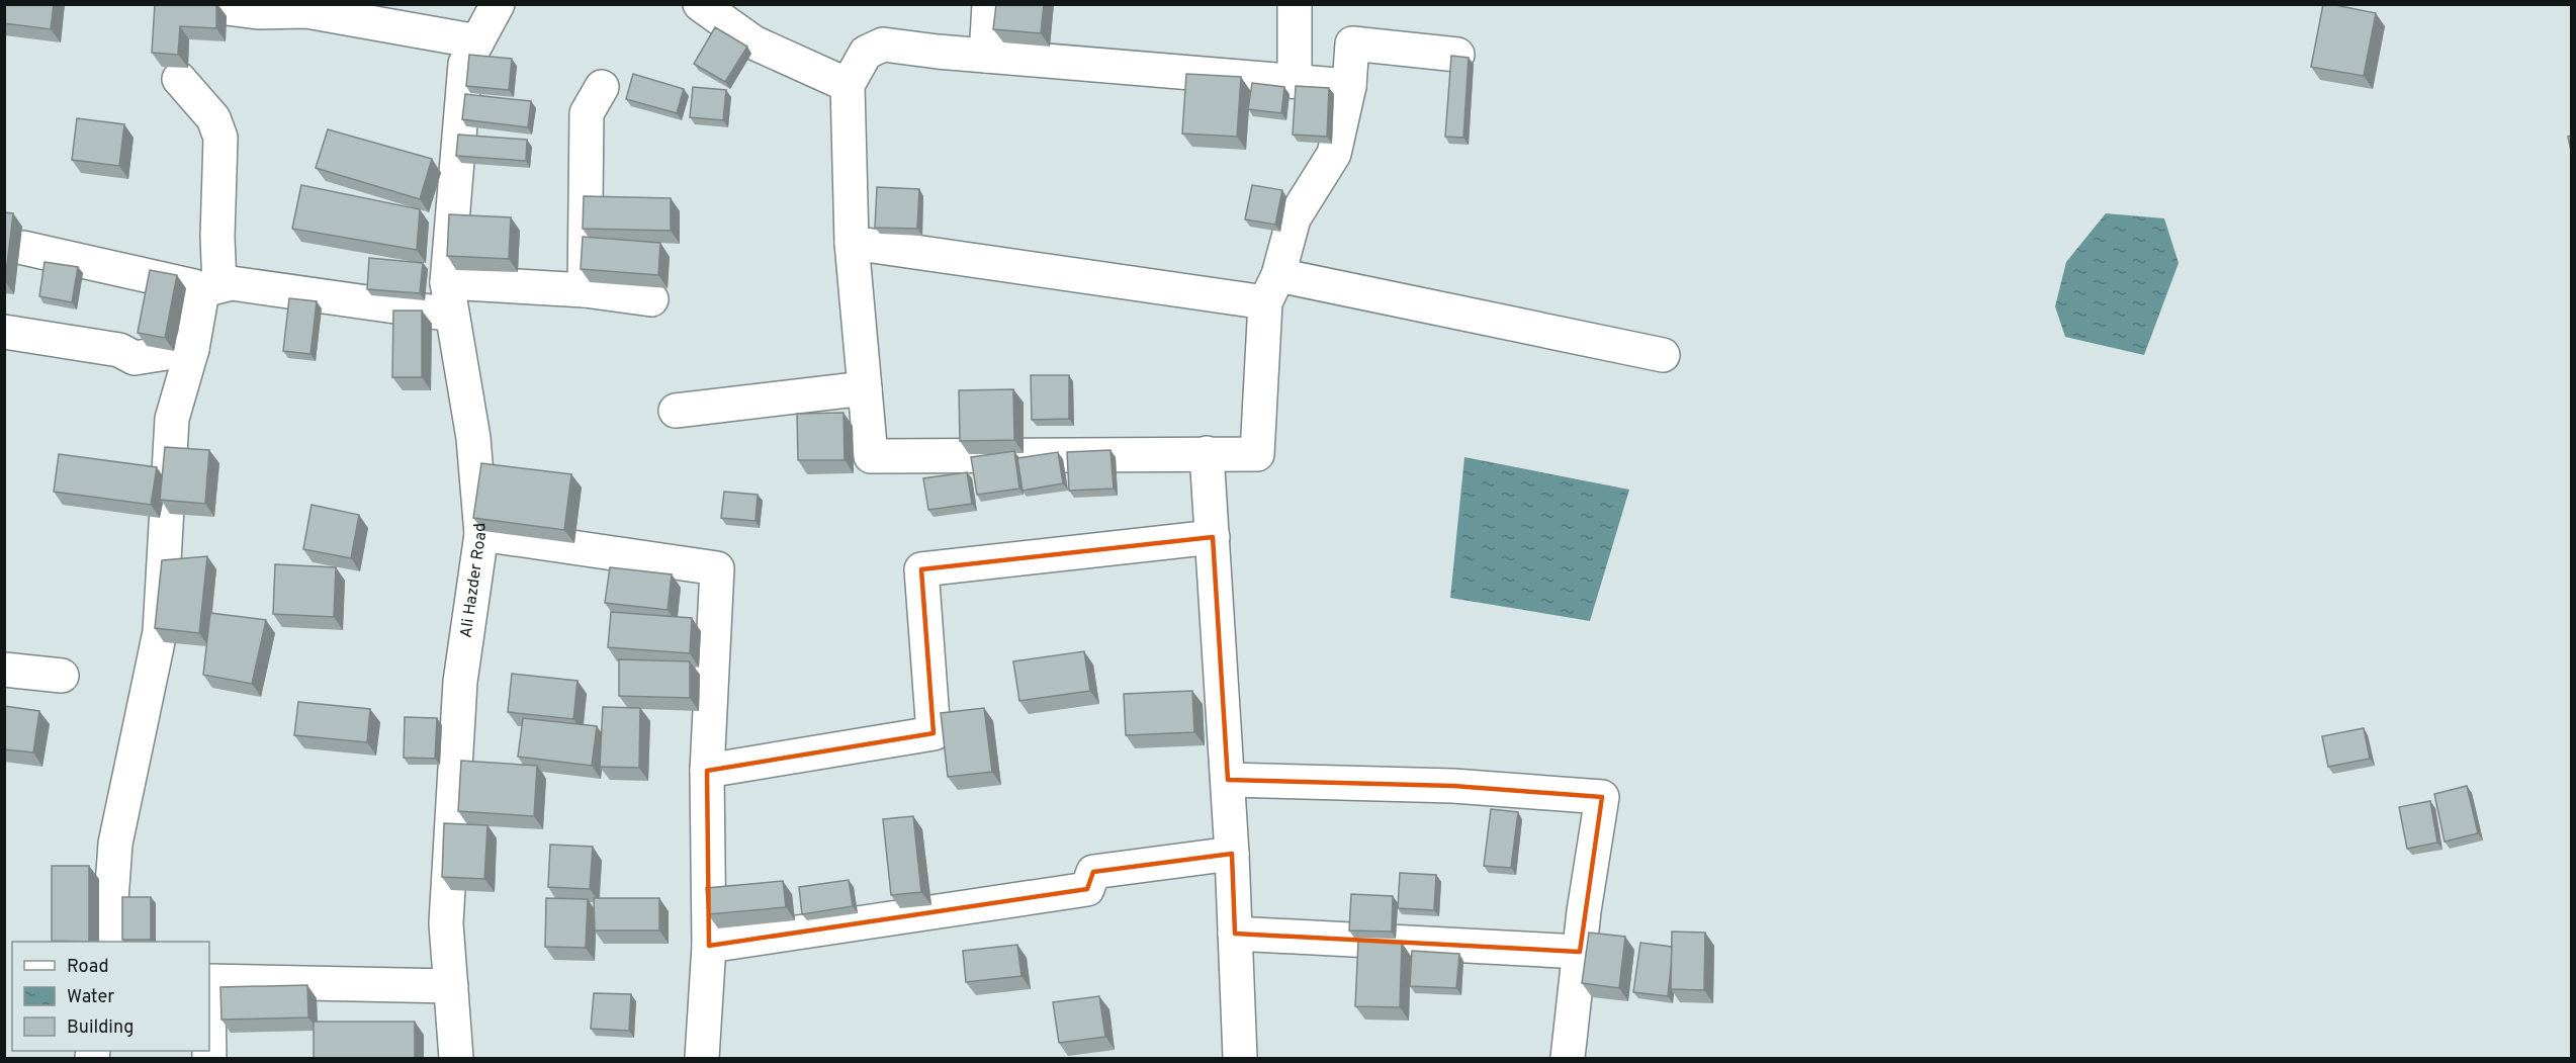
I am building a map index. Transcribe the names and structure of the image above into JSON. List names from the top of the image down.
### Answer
{
  "streets": {
    "street": ["Ali Hazder Road"]
  },
  "legend": ["Road", "Water", "Building"]
}
